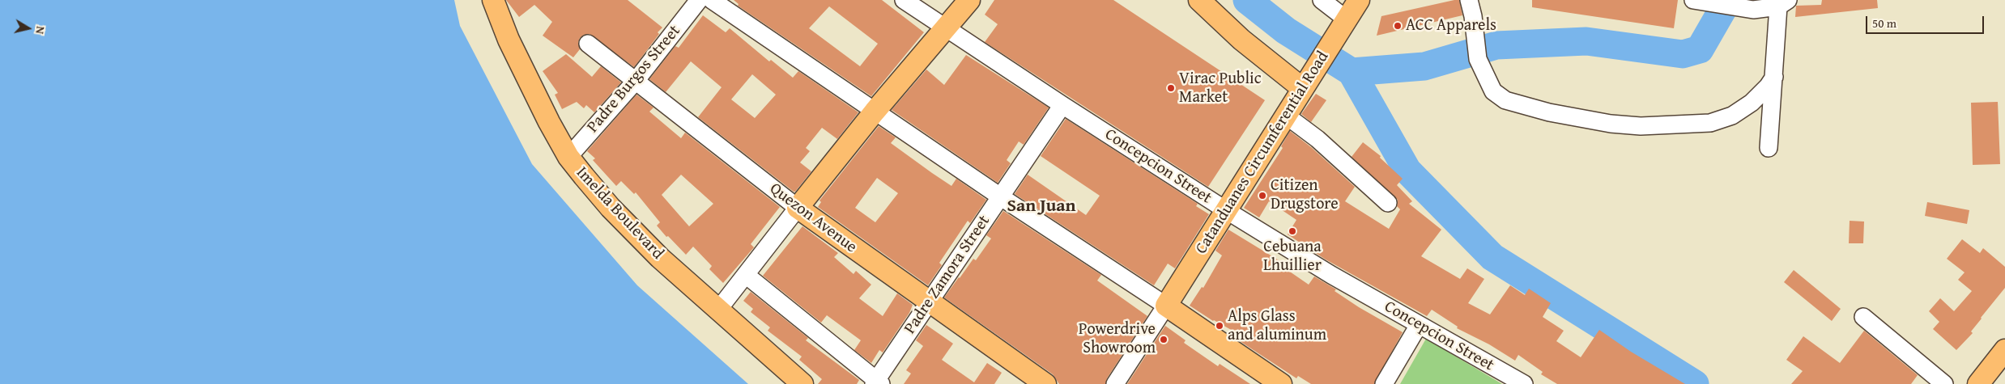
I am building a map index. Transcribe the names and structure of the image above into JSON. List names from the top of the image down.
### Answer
{
  "streets": {
    "main road": ["Catanduanes Circumferential Road", "Imelda Boulevard", "Quezon Avenue"],
    "street": ["Padre Burgos Street", "Concepcion Street", "Padre Zamora Street"]
  },
  "crossings": [
    ["Padre Burgos Street", "Imelda Boulevard"],
    ["Padre Burgos Street", "Quezon Avenue"],
    ["Catanduanes Circumferential Road", "Concepcion Street"],
    ["Concepcion Street", "Padre Zamora Street"],
    ["Quezon Avenue", "Padre Zamora Street"]
  ],
  "districts": ["San Juan"],
  "places": [
    "ACC Apparels",
    "Virac Public Market",
    "Citizen Drugstore",
    "Cebuana Lhuillier",
    "Alps Glass and aluminum",
    "Powerdrive Showroom"
  ],
  "scale_bar": "50 m",
  "north": "right"
}
